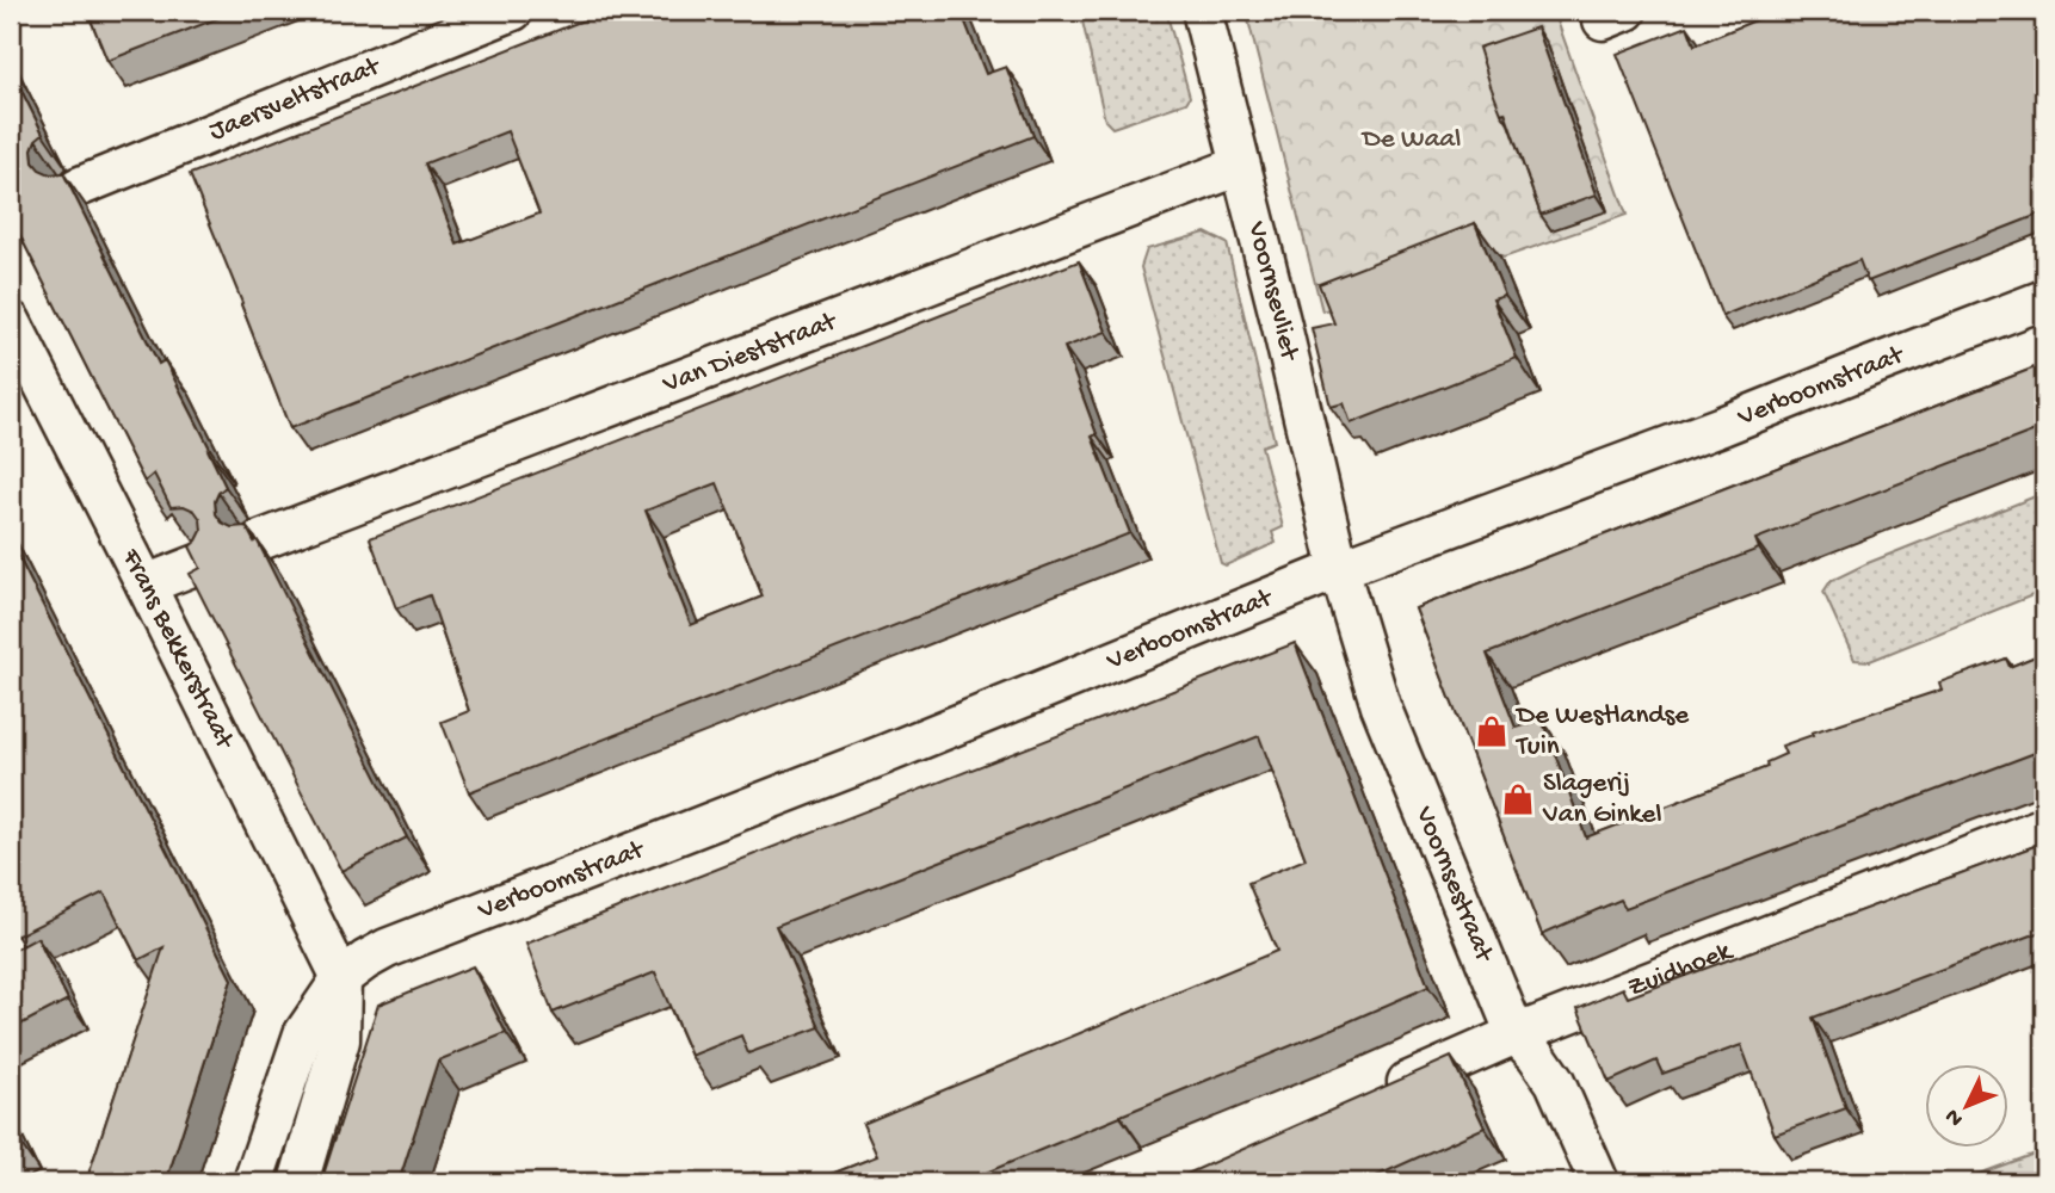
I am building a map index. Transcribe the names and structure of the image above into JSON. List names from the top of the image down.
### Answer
{
  "streets": {
    "street": [
      "Jaersveltstraat",
      "Voornsevliet",
      "Van Dieststraat",
      "Verboomstraat",
      "Frans Bekkerstraat",
      "Voornsestraat",
      "Zuidhoek"
    ]
  },
  "crossings": [
    ["Voornsevliet", "Van Dieststraat"],
    ["Voornsevliet", "Verboomstraat"],
    ["Voornsevliet", "Voornsestraat"],
    ["Verboomstraat", "Frans Bekkerstraat"],
    ["Verboomstraat", "Voornsestraat"],
    ["Voornsestraat", "Zuidhoek"]
  ],
  "parks": ["De Waal"],
  "places": {
    "shop": ["De Westlandse Tuin", "Slagerij Van Ginkel"]
  },
  "north": "bottom left"
}
